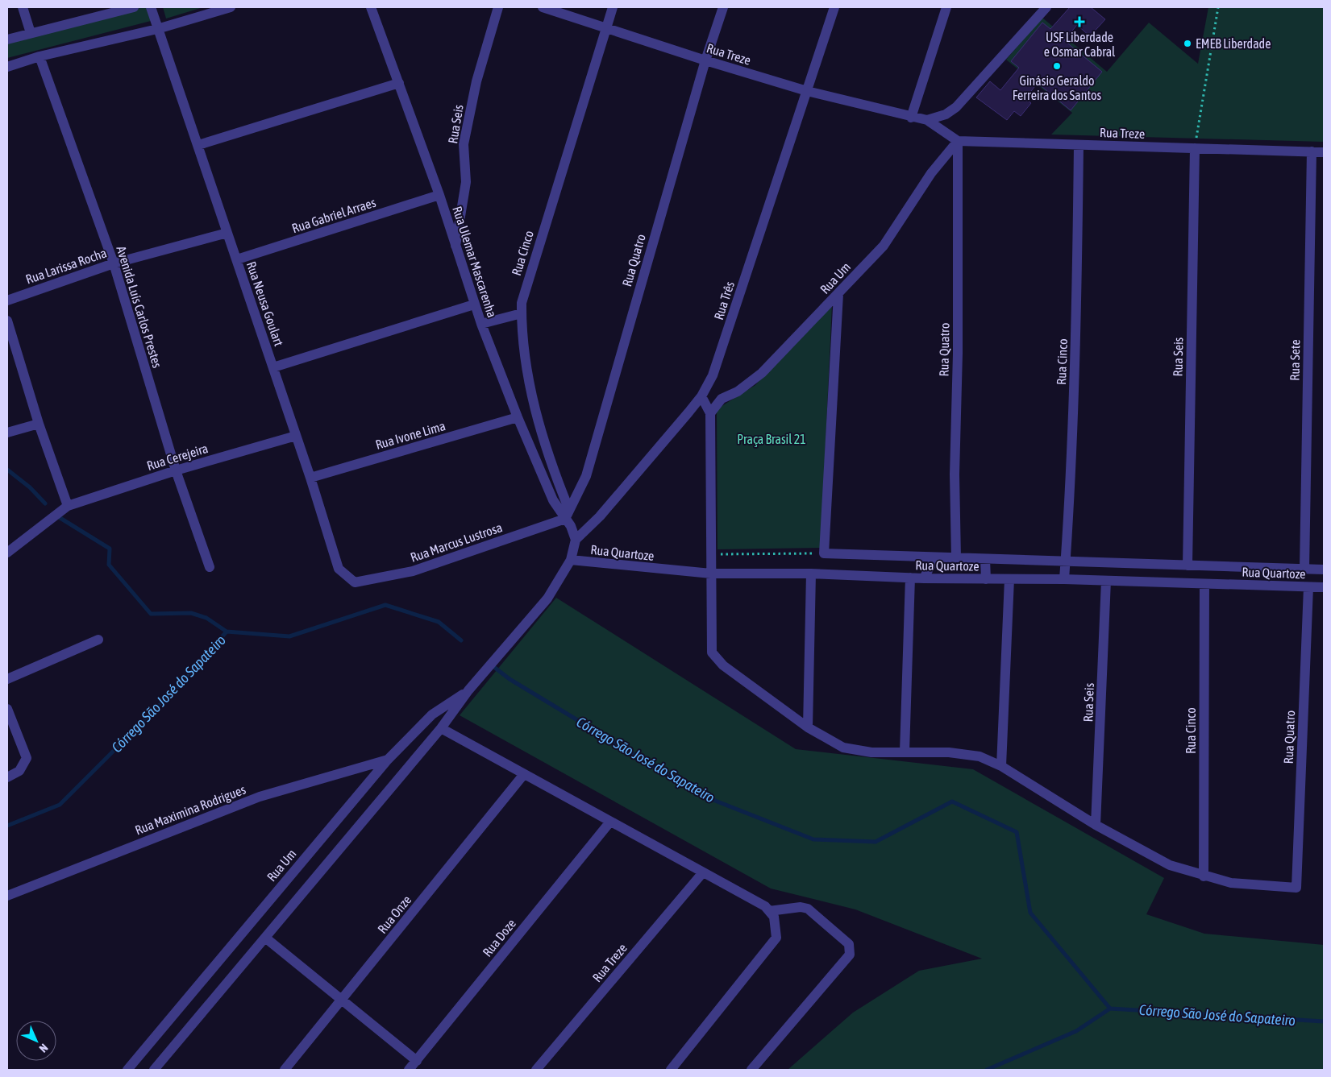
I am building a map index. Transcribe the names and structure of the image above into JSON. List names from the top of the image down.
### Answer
{
  "streets": {
    "street": [
      "Rua Treze",
      "Rua Seis",
      "Rua Gabriel Arraes",
      "Rua Cinco",
      "Rua Quatro",
      "Rua Ulemar Mascarenha",
      "Rua Larissa Rocha",
      "Rua Um",
      "Rua Três",
      "Rua Neusa Goulart",
      "Avenida Luís Carlos Prestes",
      "Rua Sete",
      "Rua Ivone Lima",
      "Rua Cerejeira",
      "Rua Marcus Lustrosa",
      "Rua Quartoze",
      "Rua Maximina Rodrigues",
      "Rua Onze",
      "Rua Doze"
    ]
  },
  "crossings": [
    ["Rua Treze", "Rua Seis"],
    ["Rua Treze", "Rua Cinco"],
    ["Rua Treze", "Rua Quatro"],
    ["Rua Treze", "Rua Um"],
    ["Rua Treze", "Rua Três"],
    ["Rua Treze", "Rua Sete"],
    ["Rua Seis", "Rua Ulemar Mascarenha"],
    ["Rua Seis", "Rua Quartoze"],
    ["Rua Gabriel Arraes", "Rua Ulemar Mascarenha"],
    ["Rua Gabriel Arraes", "Rua Neusa Goulart"],
    ["Rua Cinco", "Rua Quatro"],
    ["Rua Cinco", "Rua Ulemar Mascarenha"],
    ["Rua Cinco", "Rua Marcus Lustrosa"],
    ["Rua Cinco", "Rua Quartoze"],
    ["Rua Quatro", "Rua Ulemar Mascarenha"],
    ["Rua Quatro", "Rua Um"],
    ["Rua Quatro", "Rua Marcus Lustrosa"],
    ["Rua Quatro", "Rua Quartoze"],
    ["Rua Ulemar Mascarenha", "Rua Ivone Lima"],
    ["Rua Ulemar Mascarenha", "Rua Marcus Lustrosa"],
    ["Rua Larissa Rocha", "Rua Neusa Goulart"],
    ["Rua Larissa Rocha", "Avenida Luís Carlos Prestes"],
    ["Rua Um", "Rua Três"],
    ["Rua Um", "Rua Quartoze"],
    ["Rua Um", "Rua Maximina Rodrigues"],
    ["Rua Neusa Goulart", "Rua Ivone Lima"],
    ["Rua Neusa Goulart", "Rua Cerejeira"],
    ["Rua Neusa Goulart", "Rua Marcus Lustrosa"],
    ["Avenida Luís Carlos Prestes", "Rua Cerejeira"],
    ["Rua Sete", "Rua Quartoze"]
  ],
  "water": ["Córrego São José do Sapateiro"],
  "parks": ["Praça Brasil 21"],
  "places": {
    "health": ["USF Liberdade e Osmar Cabral"],
    "other": ["EMEB Liberdade", "Ginásio Geraldo Ferreira dos Santos"]
  },
  "north": "bottom right"
}
